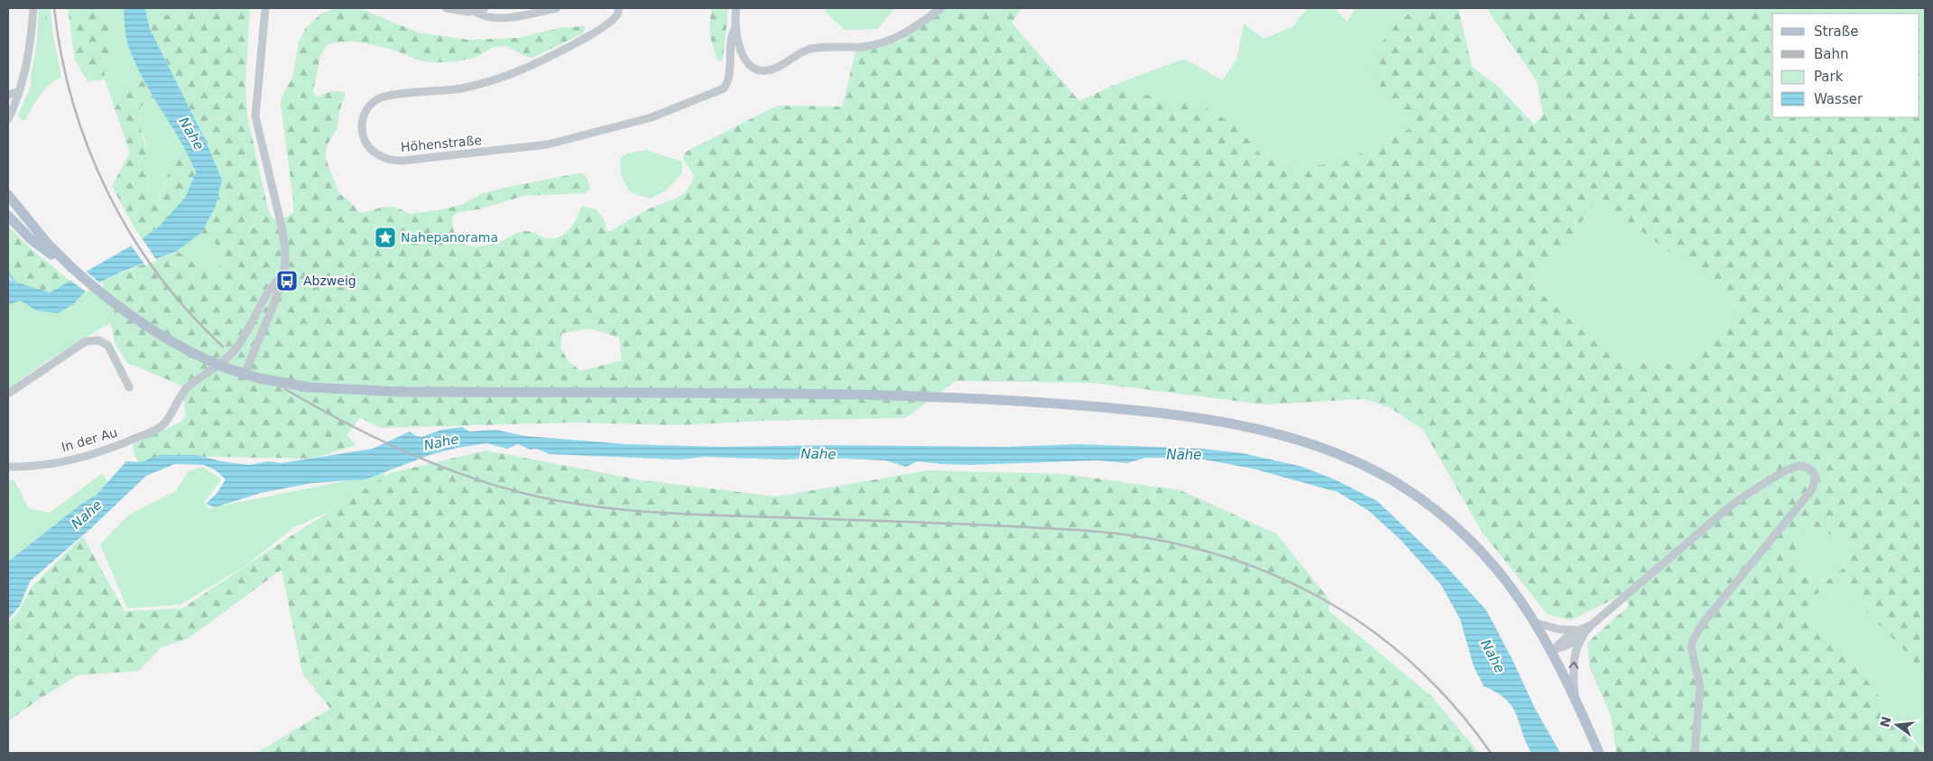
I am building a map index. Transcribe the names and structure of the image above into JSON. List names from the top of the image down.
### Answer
{
  "streets": {
    "street": ["Höhenstraße", "In der Au"]
  },
  "water": ["Nahe"],
  "places": {
    "place": ["Nahepanorama"],
    "bus stop": ["Abzweig"]
  },
  "legend": [
    "Straße",
    "Bahn",
    "Park",
    "Wasser"
  ],
  "north": "left"
}
